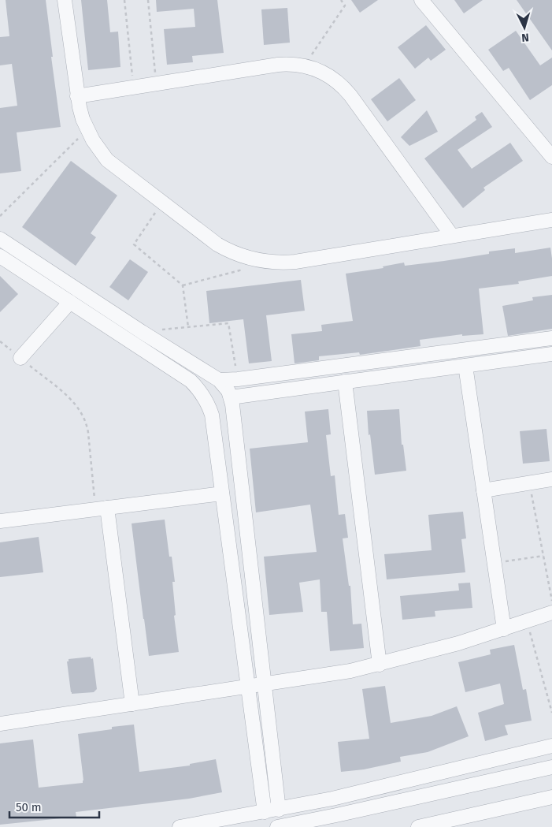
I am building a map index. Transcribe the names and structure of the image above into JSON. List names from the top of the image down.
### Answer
{
  "scale_bar": "50 m",
  "north": "bottom"
}
